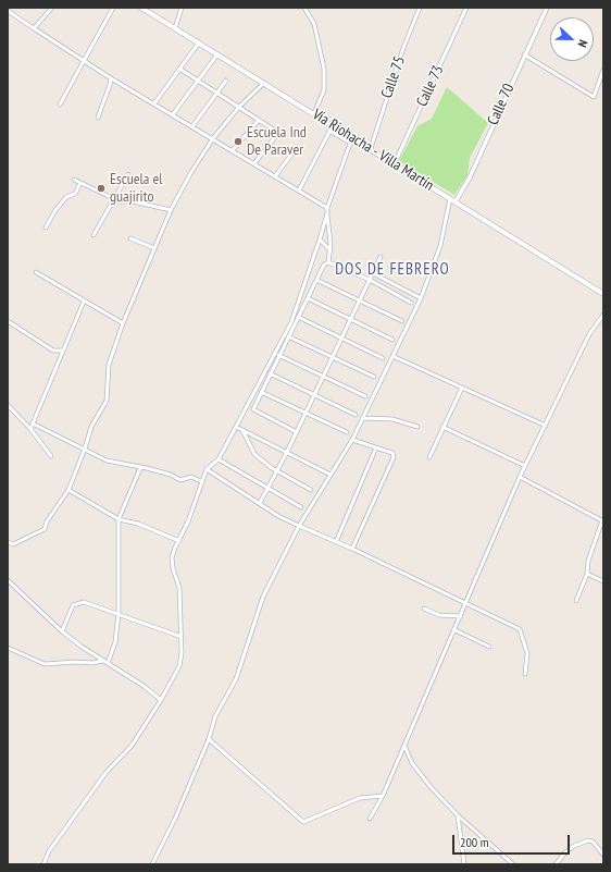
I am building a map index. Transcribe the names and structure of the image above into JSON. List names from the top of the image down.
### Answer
{
  "streets": {
    "main road": ["Vía Riohacha - Villa Martín"],
    "street": ["Calle 75", "Calle 73", "Calle 70"]
  },
  "crossings": [
    ["Calle 75", "Vía Riohacha - Villa Martín"],
    ["Calle 73", "Vía Riohacha - Villa Martín"],
    ["Calle 70", "Vía Riohacha - Villa Martín"]
  ],
  "districts": ["DOS DE FEBRERO"],
  "places": ["Escuela Ind De Paraver", "Escuela el guajirito"],
  "scale_bar": "200 m",
  "north": "right"
}
